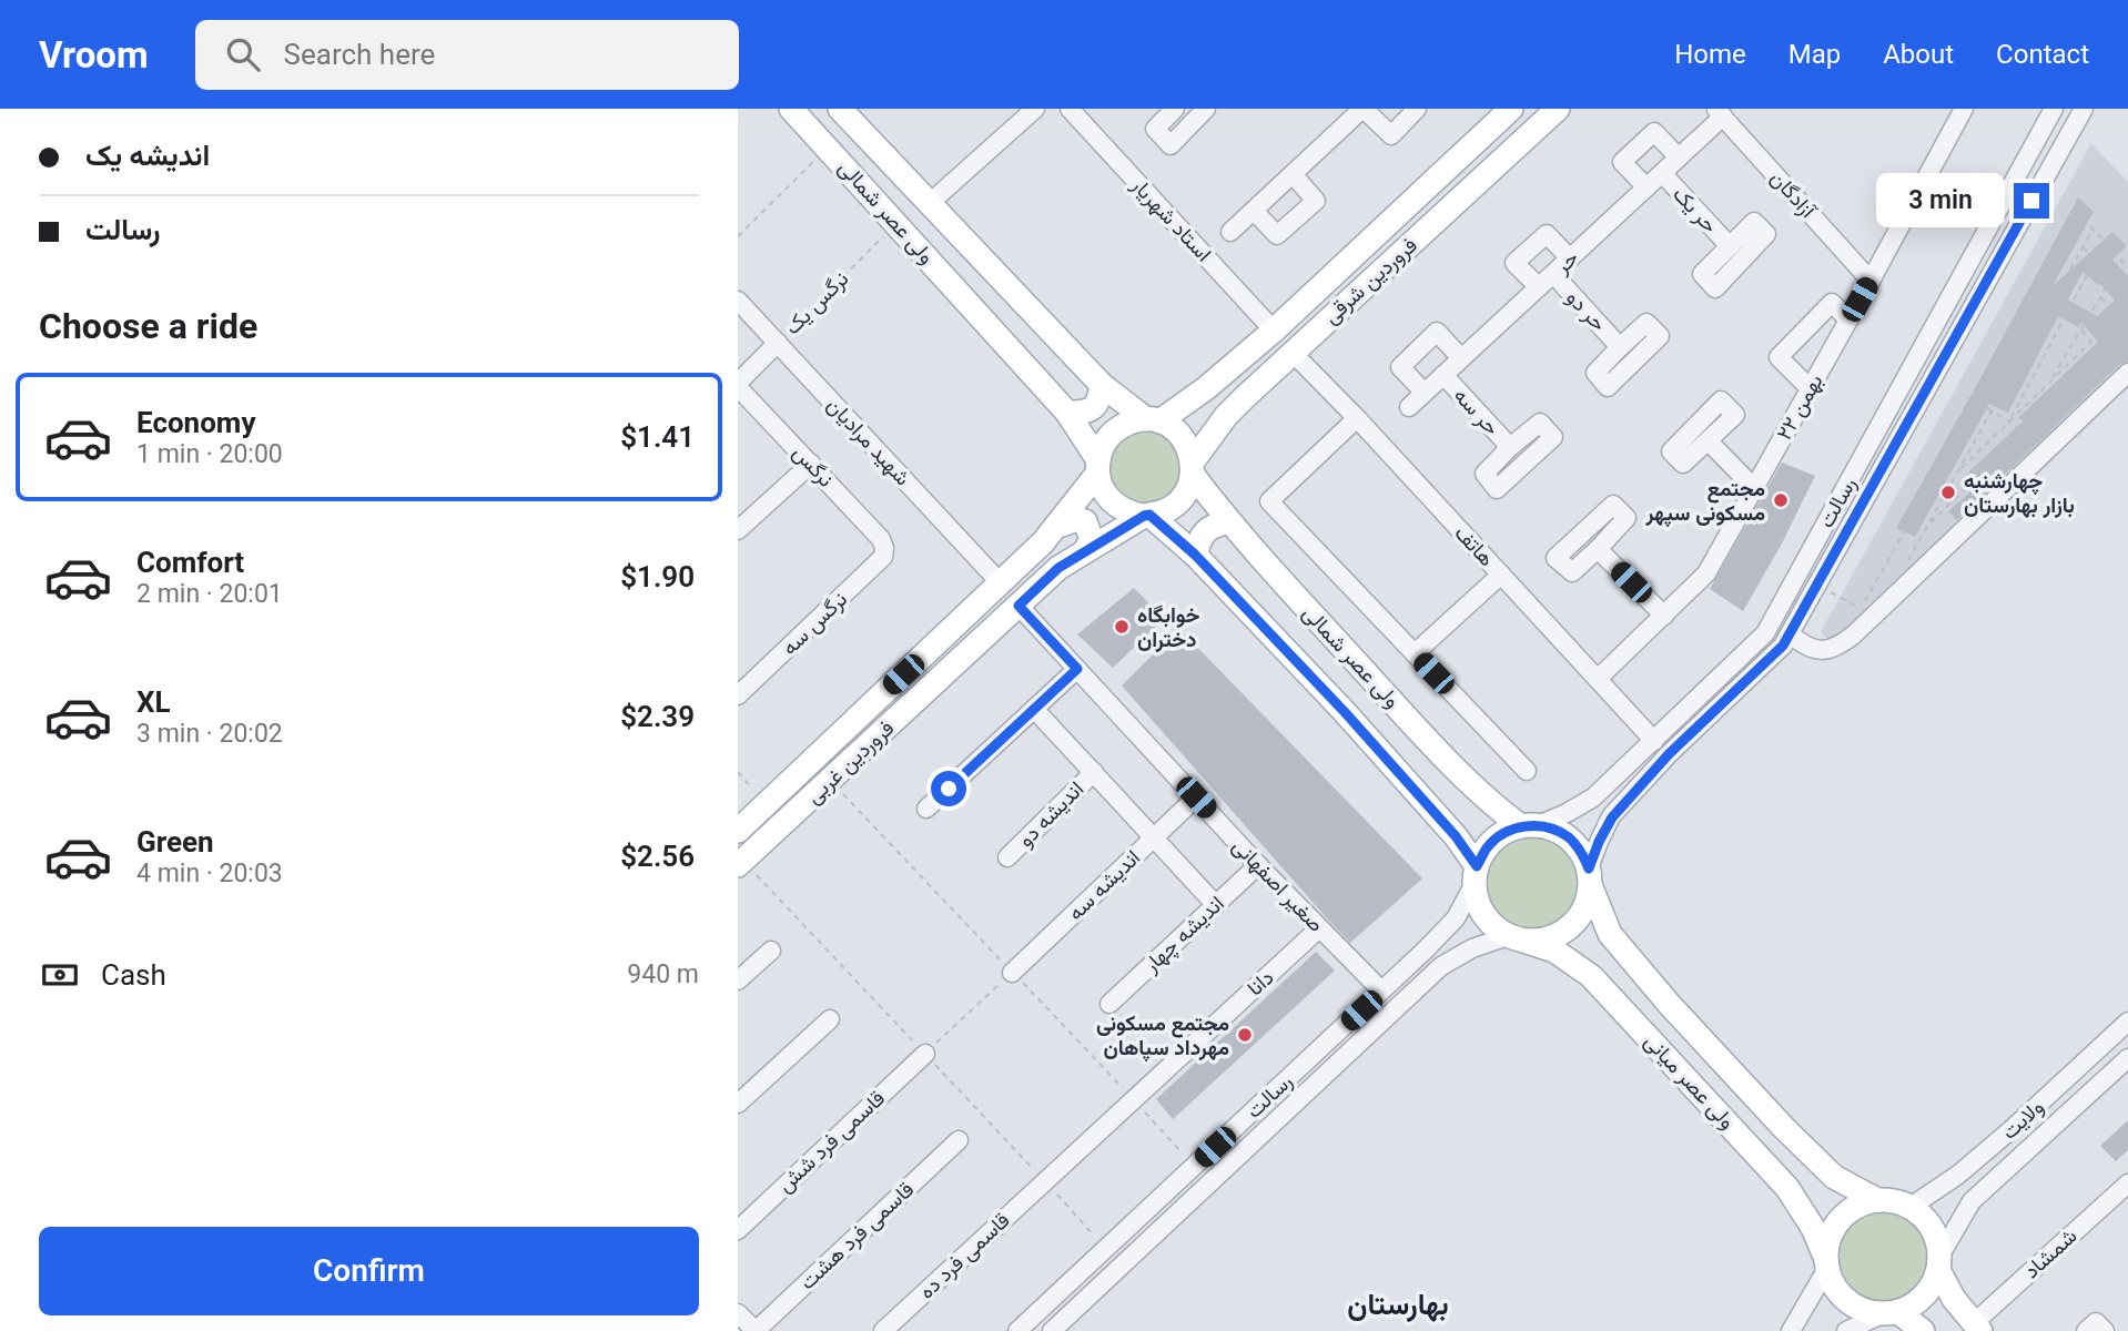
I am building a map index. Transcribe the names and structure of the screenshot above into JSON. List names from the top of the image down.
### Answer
{
  "streets": {
    "main road": [
      "ولی عصر شمالی",
      "فروردین شرقی",
      "فروردین غربی",
      "ولی عصر میانی"
    ],
    "street": [
      "آزادگان",
      "حر یک",
      "استاد شهریار",
      "حر",
      "نرگس یک",
      "حر دو",
      "۲۲ بهمن",
      "حر سه",
      "شهید مرادیان",
      "نرگس",
      "رسالت",
      "هاتف",
      "نرگس سه",
      "اندیشه دو",
      "اندیشه سه",
      "صغیر اصفهانی",
      "اندیشه چهار",
      "دانا",
      "ولایت",
      "قاسمی فرد شش",
      "قاسمی فرد هشت",
      "شمشاد",
      "قاسمی فرد ده"
    ]
  },
  "crossings": [
    ["آزادگان", "حر"],
    ["آزادگان", "۲۲ بهمن"],
    ["حر یک", "حر"],
    ["ولی عصر شمالی", "فروردین شرقی"],
    ["ولی عصر شمالی", "نرگس یک"],
    ["ولی عصر شمالی", "رسالت"],
    ["ولی عصر شمالی", "فروردین غربی"],
    ["ولی عصر شمالی", "ولی عصر میانی"],
    ["استاد شهریار", "فروردین شرقی"],
    ["حر", "حر دو"],
    ["حر", "حر سه"],
    ["فروردین شرقی", "هاتف"],
    ["فروردین شرقی", "فروردین غربی"],
    ["نرگس یک", "شهید مرادیان"],
    ["نرگس یک", "نرگس"],
    ["۲۲ بهمن", "هاتف"],
    ["شهید مرادیان", "فروردین غربی"],
    ["نرگس", "نرگس سه"],
    ["رسالت", "هاتف"],
    ["رسالت", "صغیر اصفهانی"],
    ["رسالت", "ولی عصر میانی"],
    ["فروردین غربی", "صغیر اصفهانی"],
    ["اندیشه سه", "صغیر اصفهانی"],
    ["صغیر اصفهانی", "اندیشه چهار"],
    ["صغیر اصفهانی", "دانا"],
    ["دانا", "قاسمی فرد ده"],
    ["ولی عصر میانی", "ولایت"]
  ],
  "districts": ["بهارستان"],
  "places": [
    "چهارشنبه بازار بهارستان",
    "مجتمع مسکونی سپهر",
    "خوابگاه دختران",
    "مجتمع مسکونی مهرداد سپاهان"
  ],
  "page": {
    "header": "Vroom",
    "search": "Search here",
    "nav": [
      "Home",
      "Map",
      "About",
      "Contact"
    ],
    "banner": ["اندیشه یک", "رسالت"],
    "bubble": "3 min",
    "heading": "Choose a ride",
    "list": [
      {
        "name": "Economy",
        "note": "1 min · 20:00",
        "value": "$1.41"
      },
      {
        "name": "Comfort",
        "note": "2 min · 20:01",
        "value": "$1.90"
      },
      {
        "name": "XL",
        "note": "3 min · 20:02",
        "value": "$2.39"
      },
      {
        "name": "Green",
        "note": "4 min · 20:03",
        "value": "$2.56"
      }
    ],
    "pay": ["Cash", "940 m"],
    "buttons": "Confirm"
  }
}
